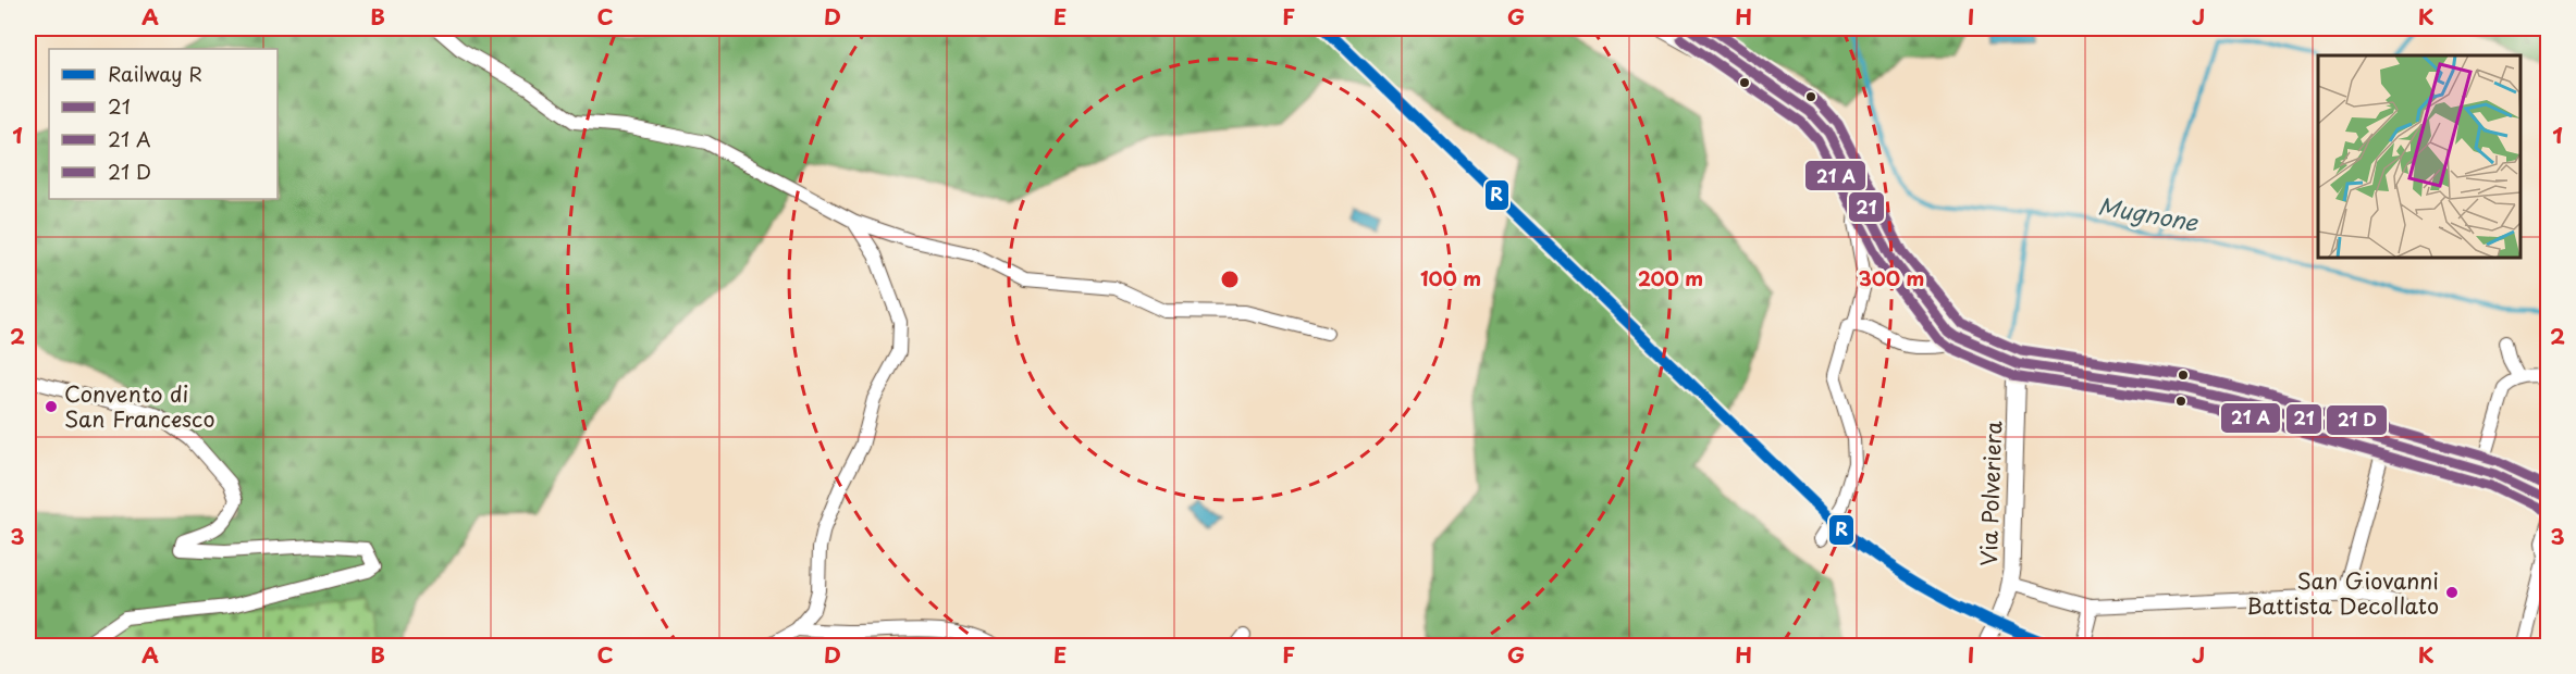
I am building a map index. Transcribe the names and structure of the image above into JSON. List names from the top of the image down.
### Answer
{
  "streets": {
    "street": ["Via Polveriera"]
  },
  "water": ["Mugnone"],
  "places": ["Convento di San Francesco", "San Giovanni Battista Decollato"],
  "lines": ["rail line R", "transit line 21"],
  "legend": [
    "Railway R",
    "21",
    "21 A",
    "21 D"
  ],
  "grid": {
    "columns": [
      "A",
      "B",
      "C",
      "D",
      "E",
      "F",
      "G",
      "H",
      "I",
      "J",
      "K"
    ],
    "rows": ["1", "2", "3"]
  },
  "rings": ["100 m", "200 m", "300 m"]
}
